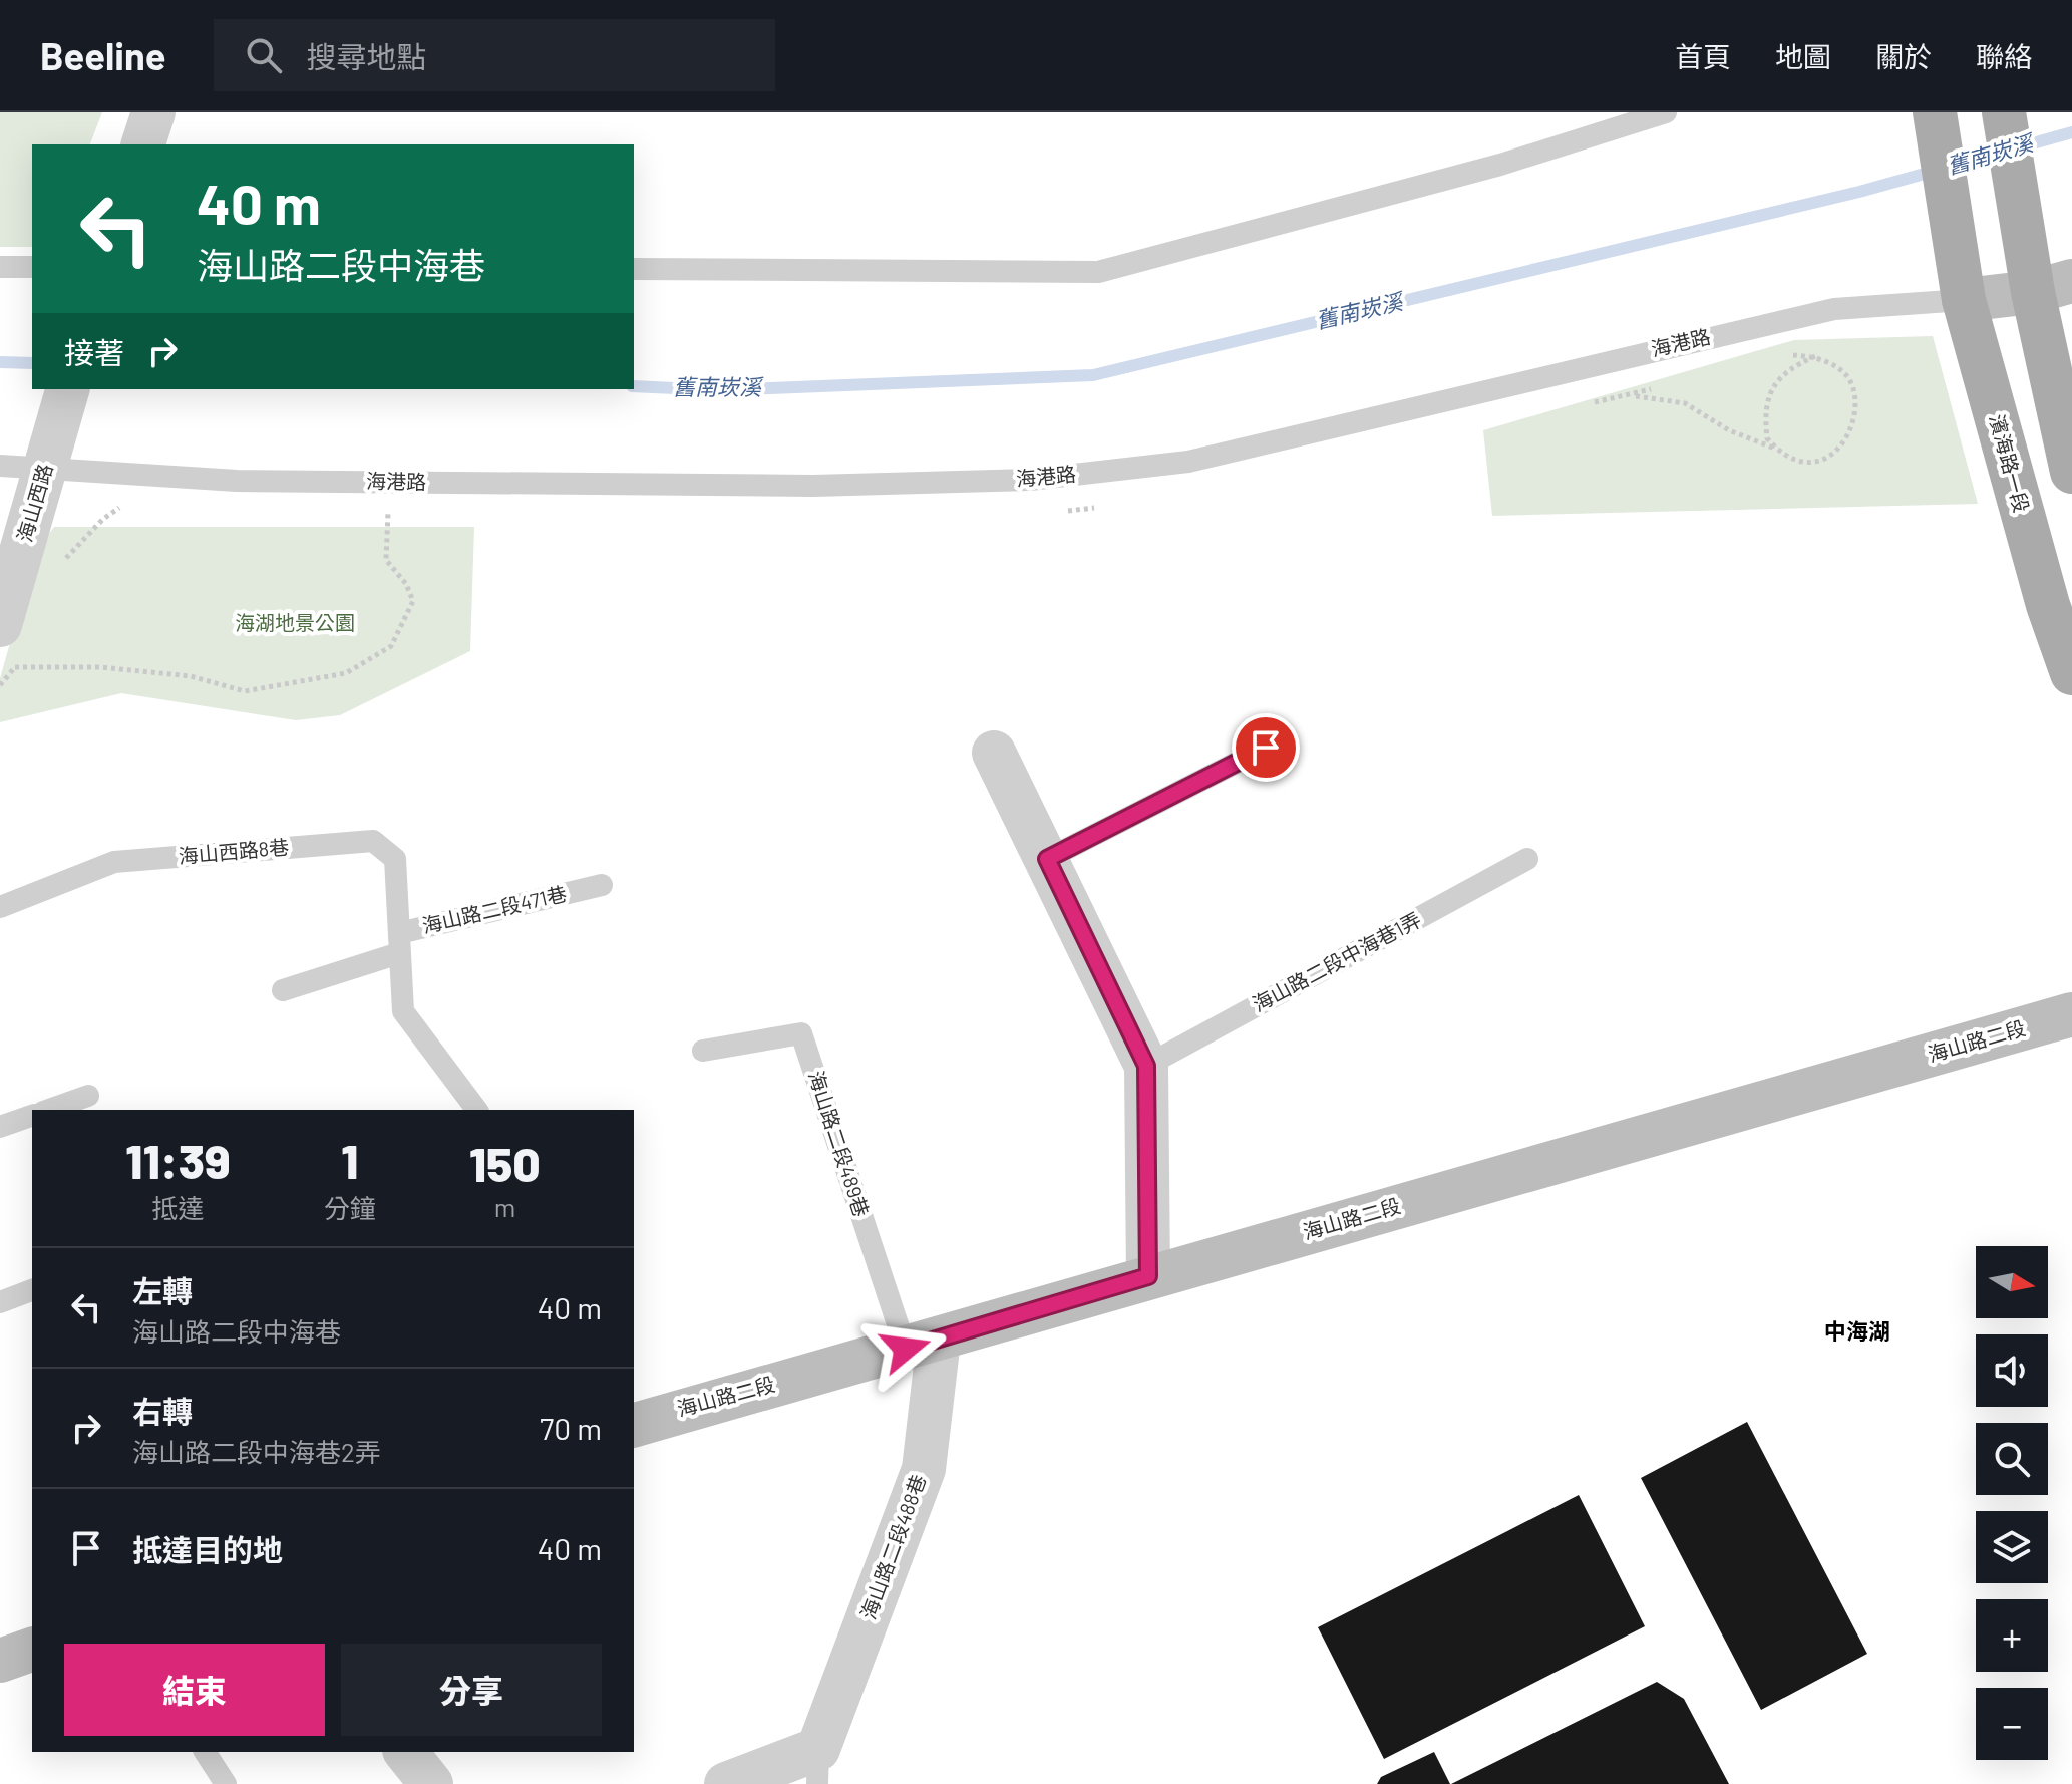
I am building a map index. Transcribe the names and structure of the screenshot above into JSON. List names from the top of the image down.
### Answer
{
  "streets": {
    "main road": ["海港路", "濱海路一段", "海山路二段"],
    "street": ["海山西路", "海山路二段488巷"],
    "lane": [
      "海山西路8巷",
      "海山路二段471巷",
      "海山路二段中海巷1弄",
      "海山路二段489巷"
    ]
  },
  "crossings": [
    ["海港路", "濱海路一段"],
    ["海港路", "海山西路"],
    ["海山西路8巷", "海山路二段471巷"],
    ["海山路二段", "海山路二段489巷"],
    ["海山路二段", "海山路二段488巷"],
    ["海山路二段489巷", "海山路二段488巷"]
  ],
  "districts": ["中海湖"],
  "water": ["舊南崁溪"],
  "parks": ["海湖地景公園"],
  "north": "right",
  "page": {
    "header": "Beeline",
    "search": "搜尋地點",
    "nav": [
      "首頁",
      "地圖",
      "關於",
      "聯絡"
    ],
    "turn": ["40 m", "海山路二段中海巷"],
    "then": "接著",
    "eta": [
      "11:39",
      "抵達",
      "1",
      "分鐘",
      "150",
      "m"
    ],
    "map_buttons": ["+", "−"],
    "list": [
      {
        "name": "左轉",
        "note": "海山路二段中海巷",
        "value": "40 m"
      },
      {
        "name": "右轉",
        "note": "海山路二段中海巷2弄",
        "value": "70 m"
      },
      {
        "name": "抵達目的地",
        "value": "40 m"
      }
    ],
    "buttons": ["結束", "分享"]
  }
}
